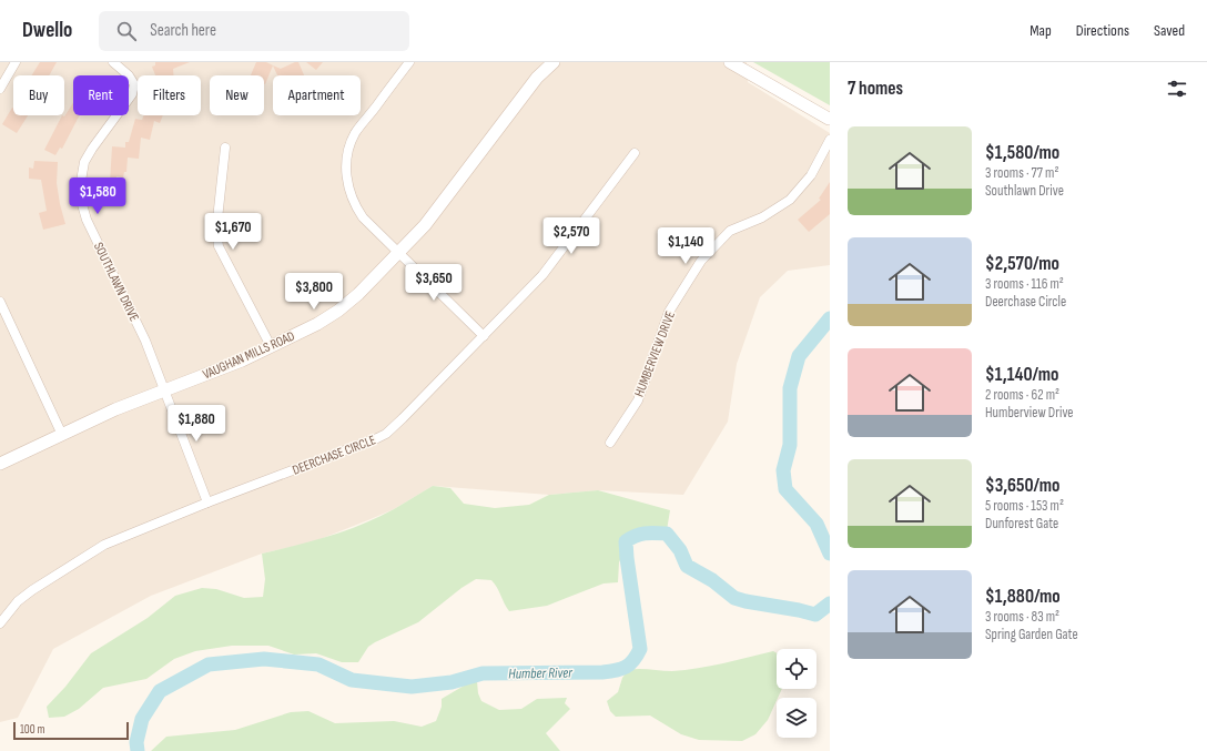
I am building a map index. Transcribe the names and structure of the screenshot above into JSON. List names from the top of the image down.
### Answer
{
  "streets": {
    "street": [
      "SOUTHLAWN DRIVE",
      "HUMBERVIEW DRIVE",
      "VAUGHAN MILLS ROAD",
      "DEERCHASE CIRCLE"
    ]
  },
  "crossings": [
    ["SOUTHLAWN DRIVE", "VAUGHAN MILLS ROAD"]
  ],
  "water": ["Humber River"],
  "scale_bar": "100 m",
  "page": {
    "header": "Dwello",
    "search": "Search here",
    "nav": ["Map", "Directions", "Saved"],
    "heading": "7 homes",
    "chip": [
      "Buy",
      "Rent",
      "Filters",
      "New",
      "Apartment"
    ],
    "list": [
      {
        "name": "$1,580/mo",
        "note": "3 rooms · 77 m² · Southlawn Drive"
      },
      {
        "name": "$2,570/mo",
        "note": "3 rooms · 116 m² · Deerchase Circle"
      },
      {
        "name": "$1,140/mo",
        "note": "2 rooms · 62 m² · Humberview Drive"
      },
      {
        "name": "$3,650/mo",
        "note": "5 rooms · 153 m² · Dunforest Gate"
      },
      {
        "name": "$1,880/mo",
        "note": "3 rooms · 83 m² · Spring Garden Gate"
      }
    ],
    "price": [
      "$1,580",
      "$1,670",
      "$2,570",
      "$1,140",
      "$3,650",
      "$3,800",
      "$1,880"
    ],
    "scale": "100 m"
  }
}
